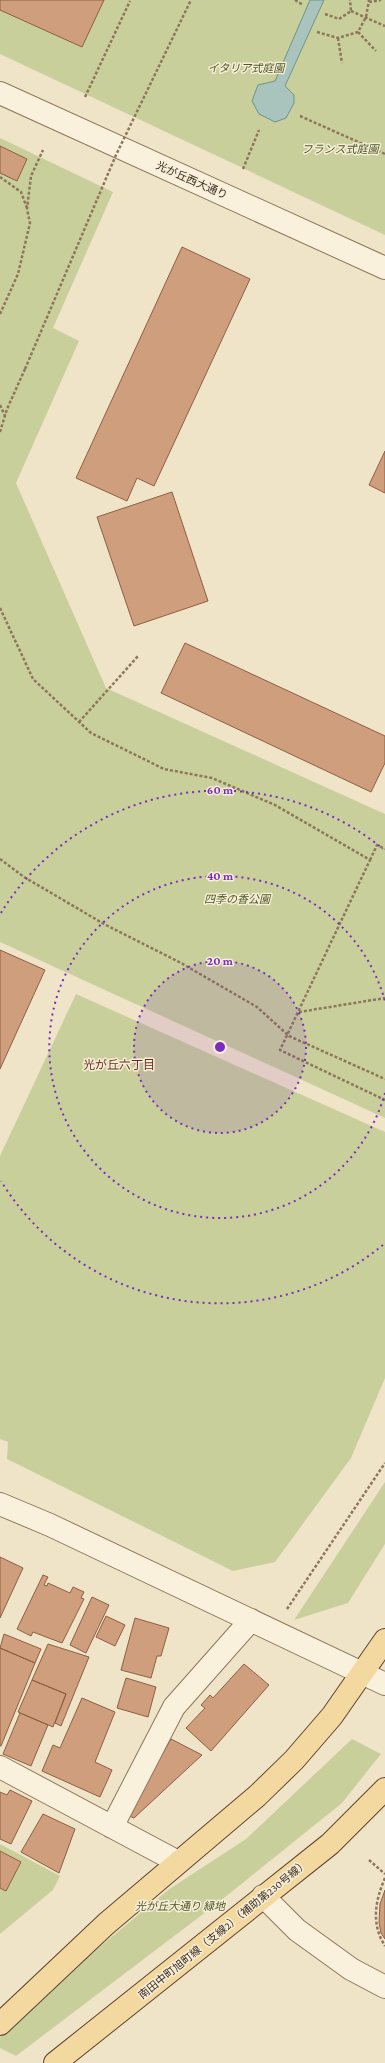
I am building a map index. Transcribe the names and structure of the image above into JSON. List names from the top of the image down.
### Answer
{
  "streets": {
    "main road": ["南田中町旭町線（支線2）（補助第230号線）"],
    "street": ["光が丘西大通り"]
  },
  "districts": ["光が丘六丁目"],
  "parks": [
    "イタリア式庭園",
    "フランス式庭園",
    "四季の香公園",
    "光が丘大通り 緑地"
  ],
  "rings": ["60 m", "40 m", "20 m"]
}
